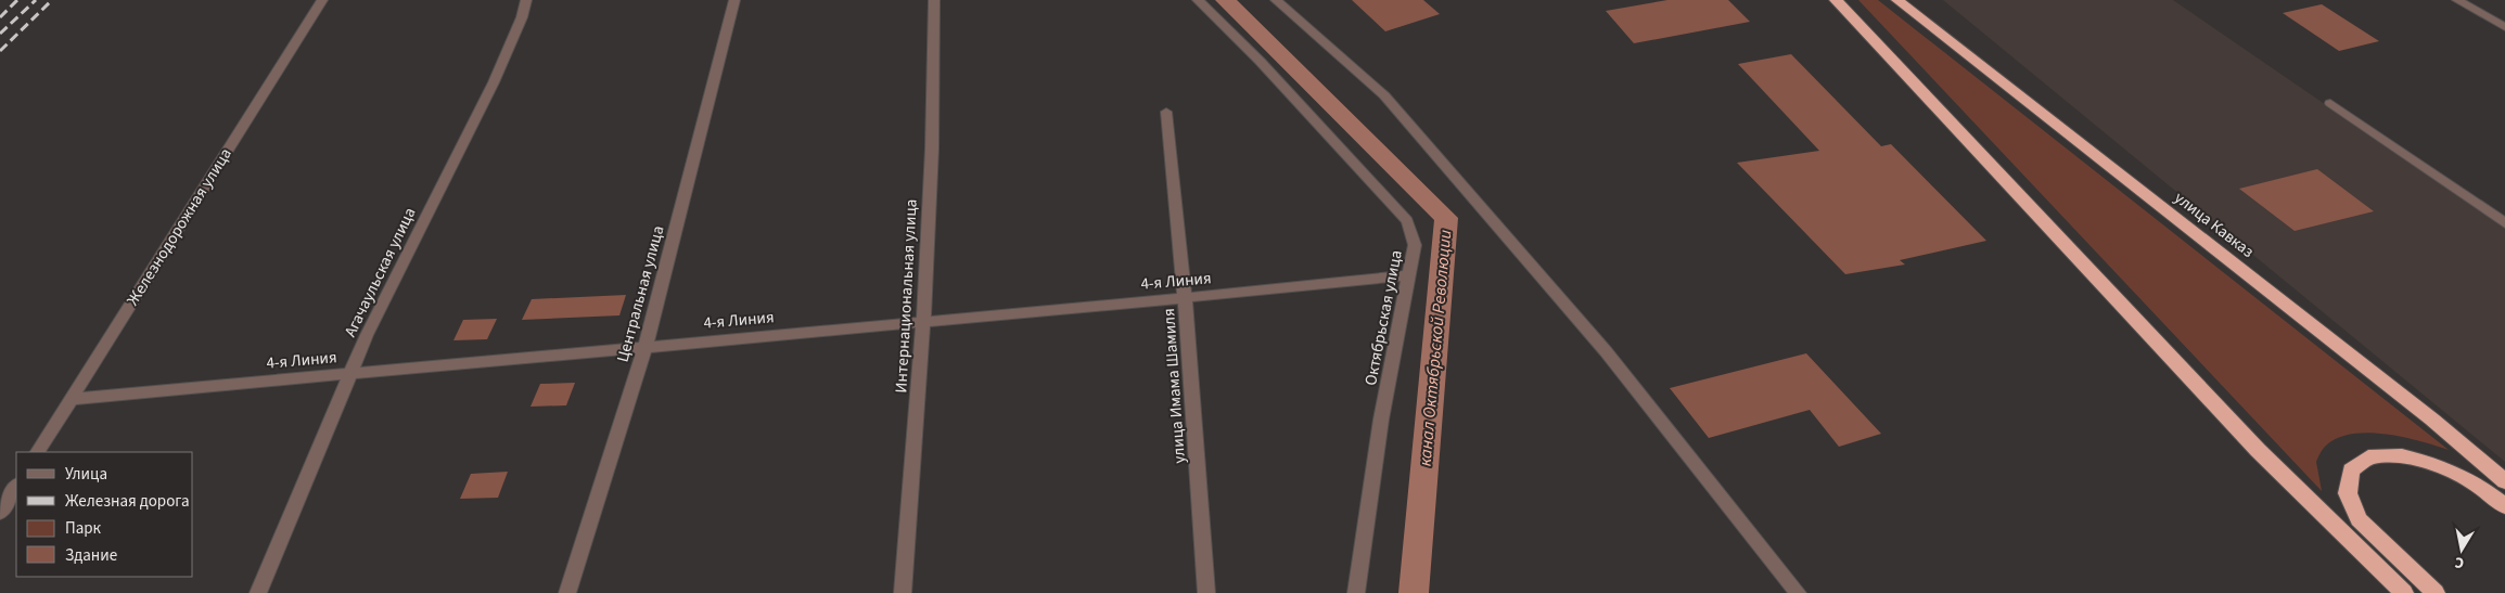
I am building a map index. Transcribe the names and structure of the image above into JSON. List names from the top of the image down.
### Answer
{
  "streets": {
    "highway": ["улица Кавказ"],
    "street": [
      "Железнодорожная улица",
      "Агачаульская улица",
      "4-я Линия",
      "Центральная улица",
      "Интернациональная улица",
      "Октябрьская улица",
      "улица Имама Шамиля"
    ]
  },
  "crossings": [
    ["Железнодорожная улица", "4-я Линия"],
    ["Агачаульская улица", "4-я Линия"],
    ["4-я Линия", "Центральная улица"],
    ["4-я Линия", "Интернациональная улица"],
    ["4-я Линия", "Октябрьская улица"],
    ["4-я Линия", "улица Имама Шамиля"]
  ],
  "water": ["канал Октябрьской Революции"],
  "legend": [
    "Улица",
    "Железная дорога",
    "Парк",
    "Здание"
  ],
  "north": "bottom"
}
